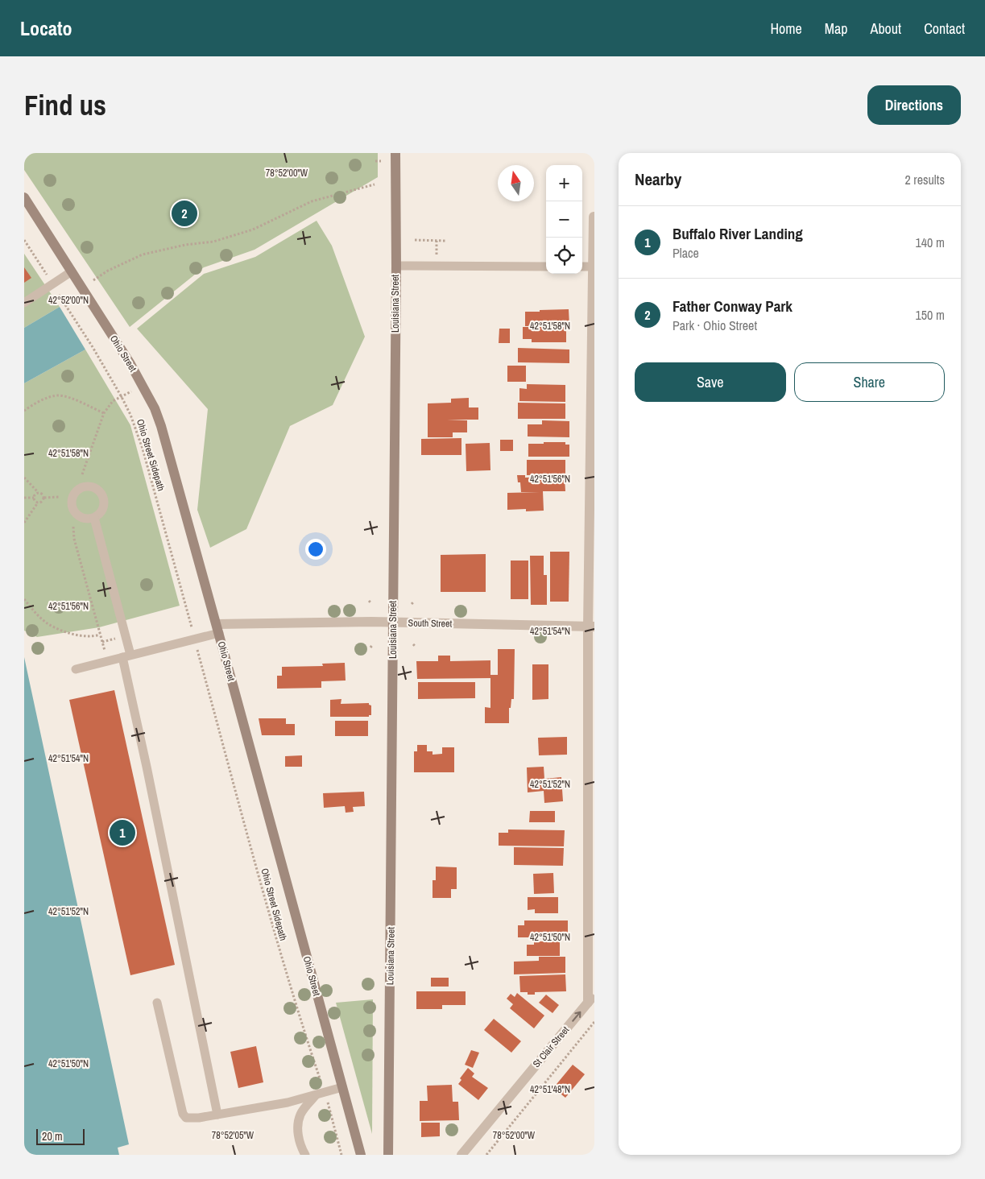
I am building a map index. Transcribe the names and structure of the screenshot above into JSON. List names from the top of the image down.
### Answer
{
  "streets": {
    "street": [
      "Louisiana Street",
      "Ohio Street",
      "South Street",
      "St Clair Street"
    ],
    "path": ["Ohio Street Sidepath"]
  },
  "crossings": [
    ["Louisiana Street", "South Street"],
    ["Ohio Street", "South Street"]
  ],
  "one_way": ["St Clair Street"],
  "scale_bar": "20 m",
  "north": "top",
  "page": {
    "header": "Locato",
    "nav": [
      "Home",
      "Map",
      "About",
      "Contact"
    ],
    "buttons": [
      "Directions",
      ["Save", "Share"]
    ],
    "title": "Find us",
    "heading": ["Nearby", "2 results"],
    "map_buttons": ["+", "−"],
    "pins": ["2", "1"],
    "list": [
      {
        "mark": "1",
        "name": "Buffalo River Landing",
        "note": "Place",
        "value": "140 m"
      },
      {
        "mark": "2",
        "name": "Father Conway Park",
        "note": "Park · Ohio Street",
        "value": "150 m"
      }
    ],
    "scale": "20 m"
  },
  "coordinates": [
    "78°52'00\"W",
    "42°52'00\"N",
    "42°51'58\"N",
    "42°51'56\"N",
    "42°51'54\"N",
    "42°51'52\"N",
    "42°51'50\"N",
    "42°51'48\"N",
    "78°52'05\"W"
  ]
}
